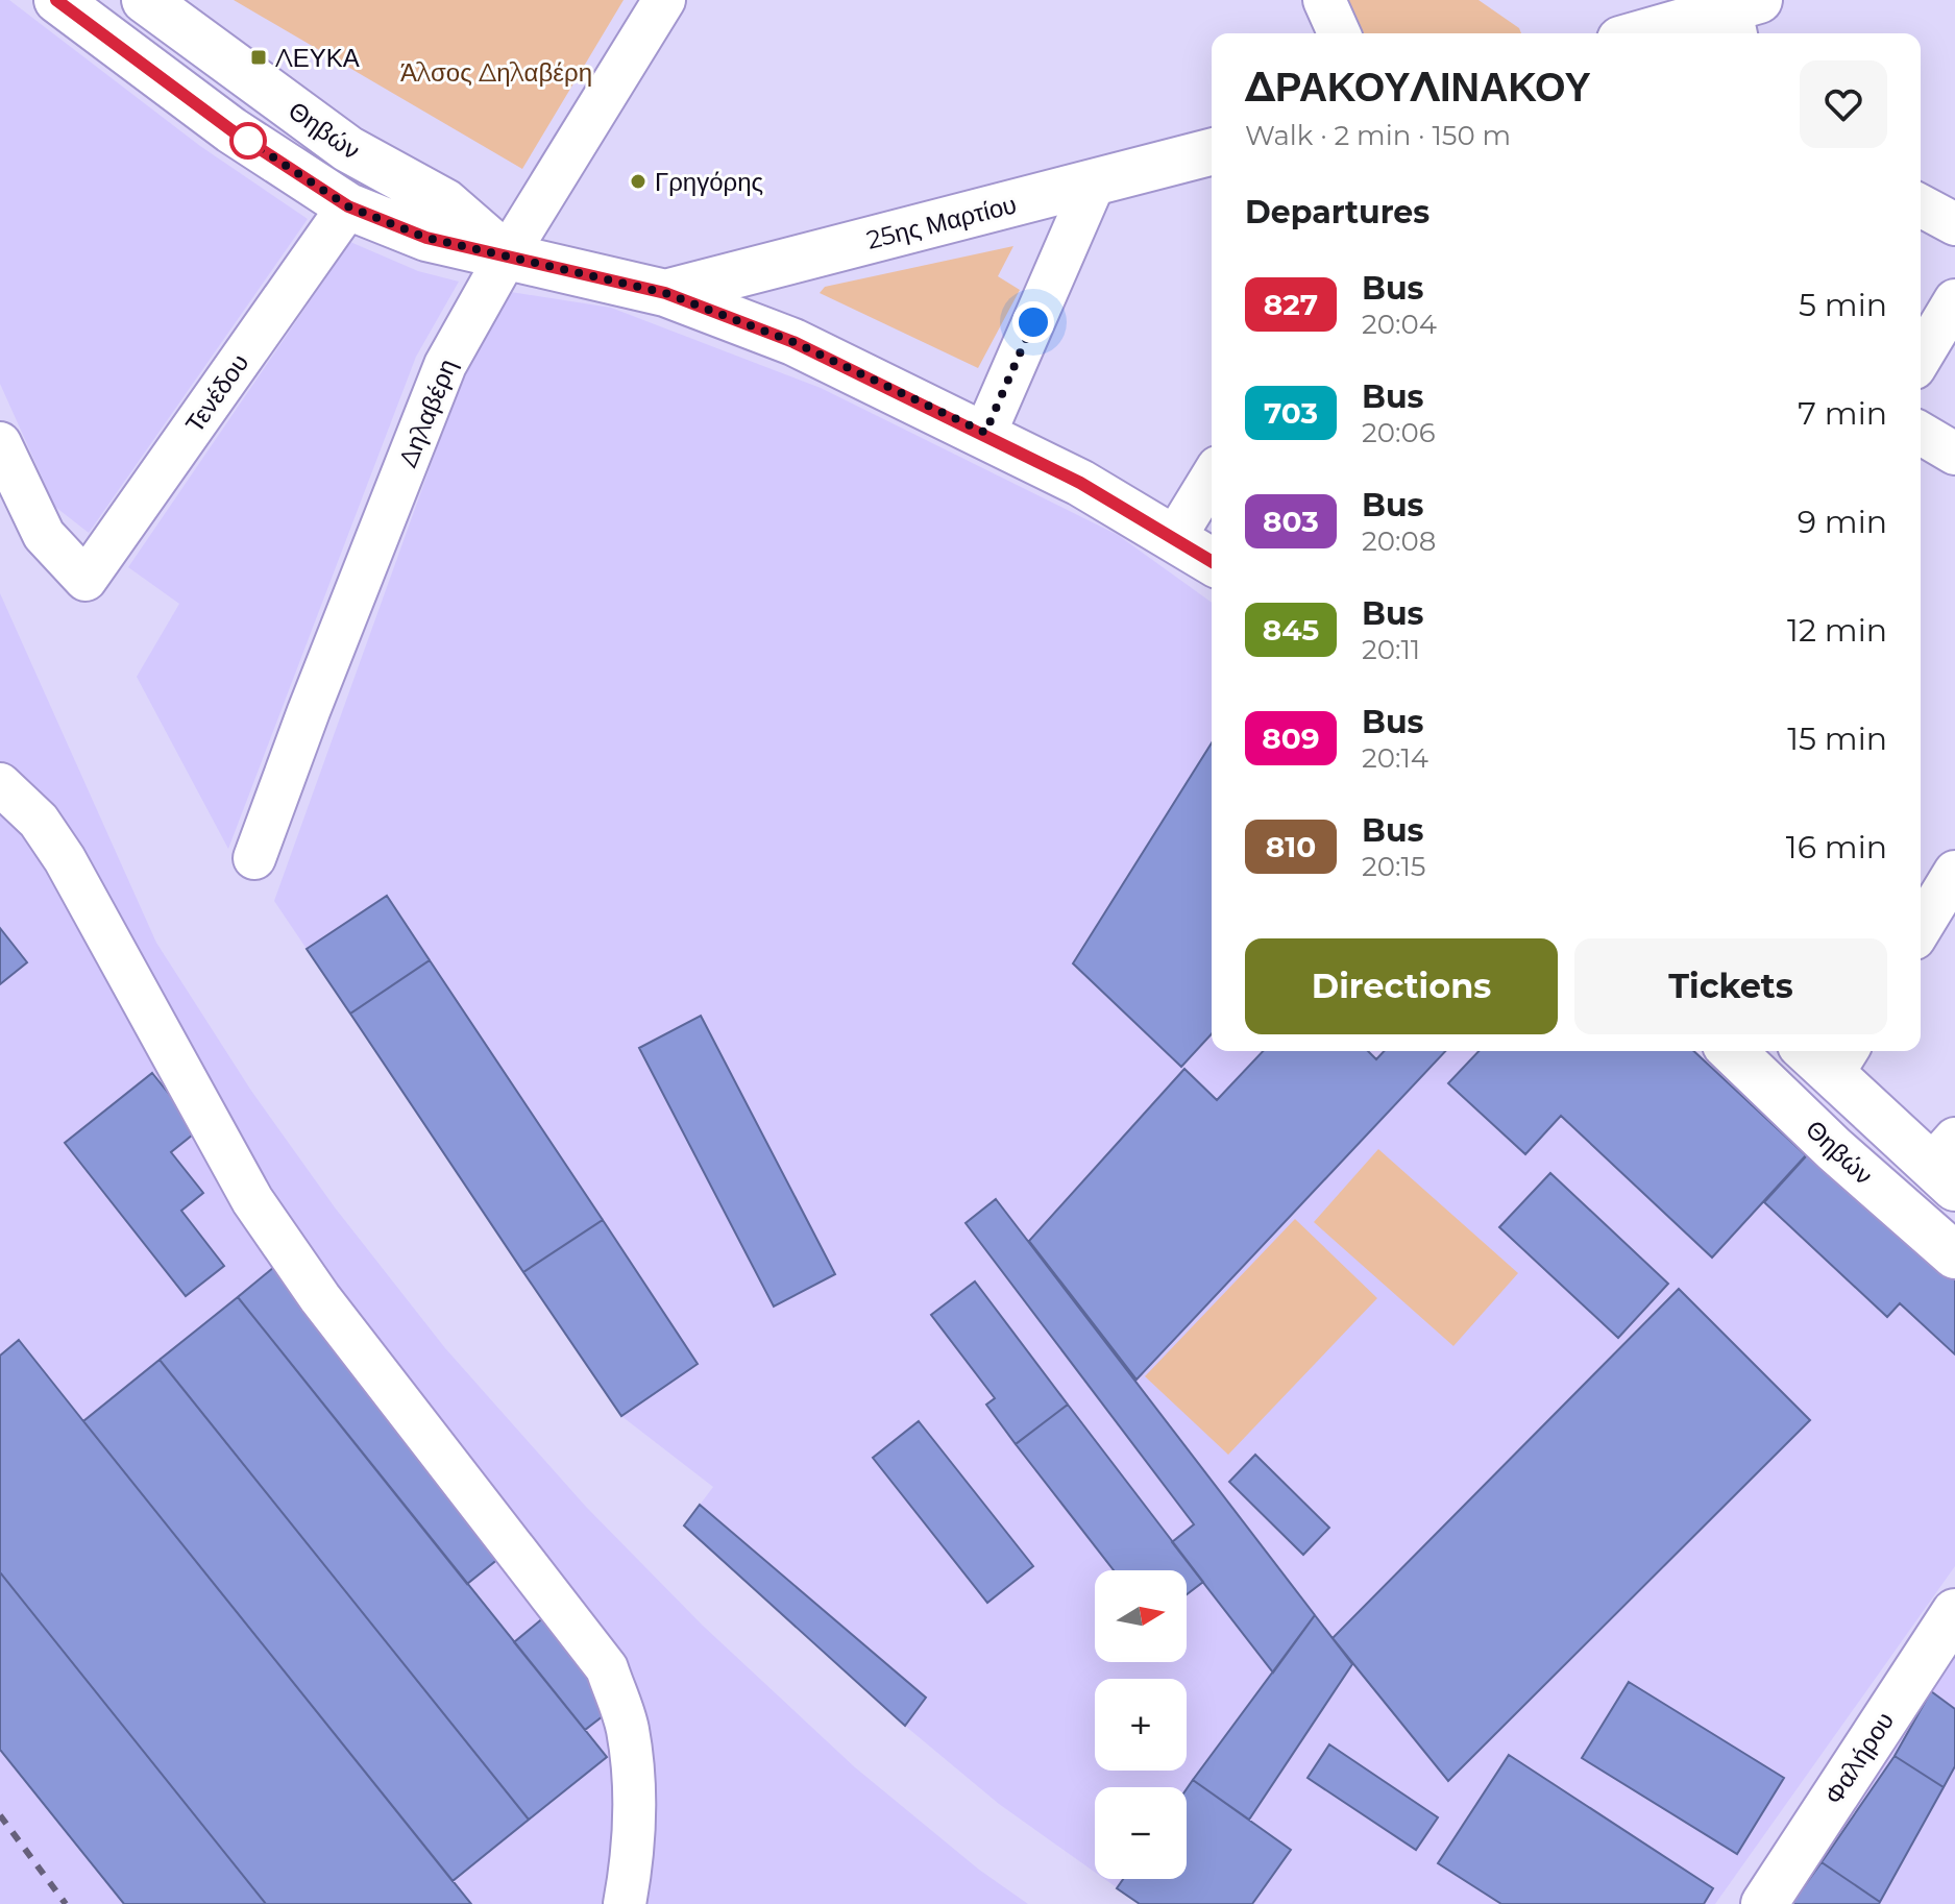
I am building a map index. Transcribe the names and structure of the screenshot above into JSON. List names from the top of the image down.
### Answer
{
  "streets": {
    "main road": ["Θηβών", "25ης Μαρτίου", "Φαλήρου"],
    "street": ["Τενέδου", "Δηλαβέρη"]
  },
  "crossings": [
    ["Θηβών", "25ης Μαρτίου"],
    ["Θηβών", "Τενέδου"],
    ["Θηβών", "Δηλαβέρη"]
  ],
  "parks": ["Άλσος Δηλαβέρη"],
  "places": {
    "transit": ["ΛΕΥΚΑ"],
    "other": ["Γρηγόρης"]
  },
  "lines": ["bus line 827"],
  "north": "right",
  "page": {
    "heading": [
      ["ΔΡΑΚΟΥΛΙΝΑΚΟΥ", "Walk · 2 min · 150 m"],
      "Departures"
    ],
    "list": [
      {
        "mark": "827",
        "name": "Bus",
        "note": "20:04",
        "value": "5 min"
      },
      {
        "mark": "703",
        "name": "Bus",
        "note": "20:06",
        "value": "7 min"
      },
      {
        "mark": "803",
        "name": "Bus",
        "note": "20:08",
        "value": "9 min"
      },
      {
        "mark": "845",
        "name": "Bus",
        "note": "20:11",
        "value": "12 min"
      },
      {
        "mark": "809",
        "name": "Bus",
        "note": "20:14",
        "value": "15 min"
      },
      {
        "mark": "810",
        "name": "Bus",
        "note": "20:15",
        "value": "16 min"
      }
    ],
    "buttons": ["Directions", "Tickets"],
    "map_buttons": ["+", "−"]
  }
}
